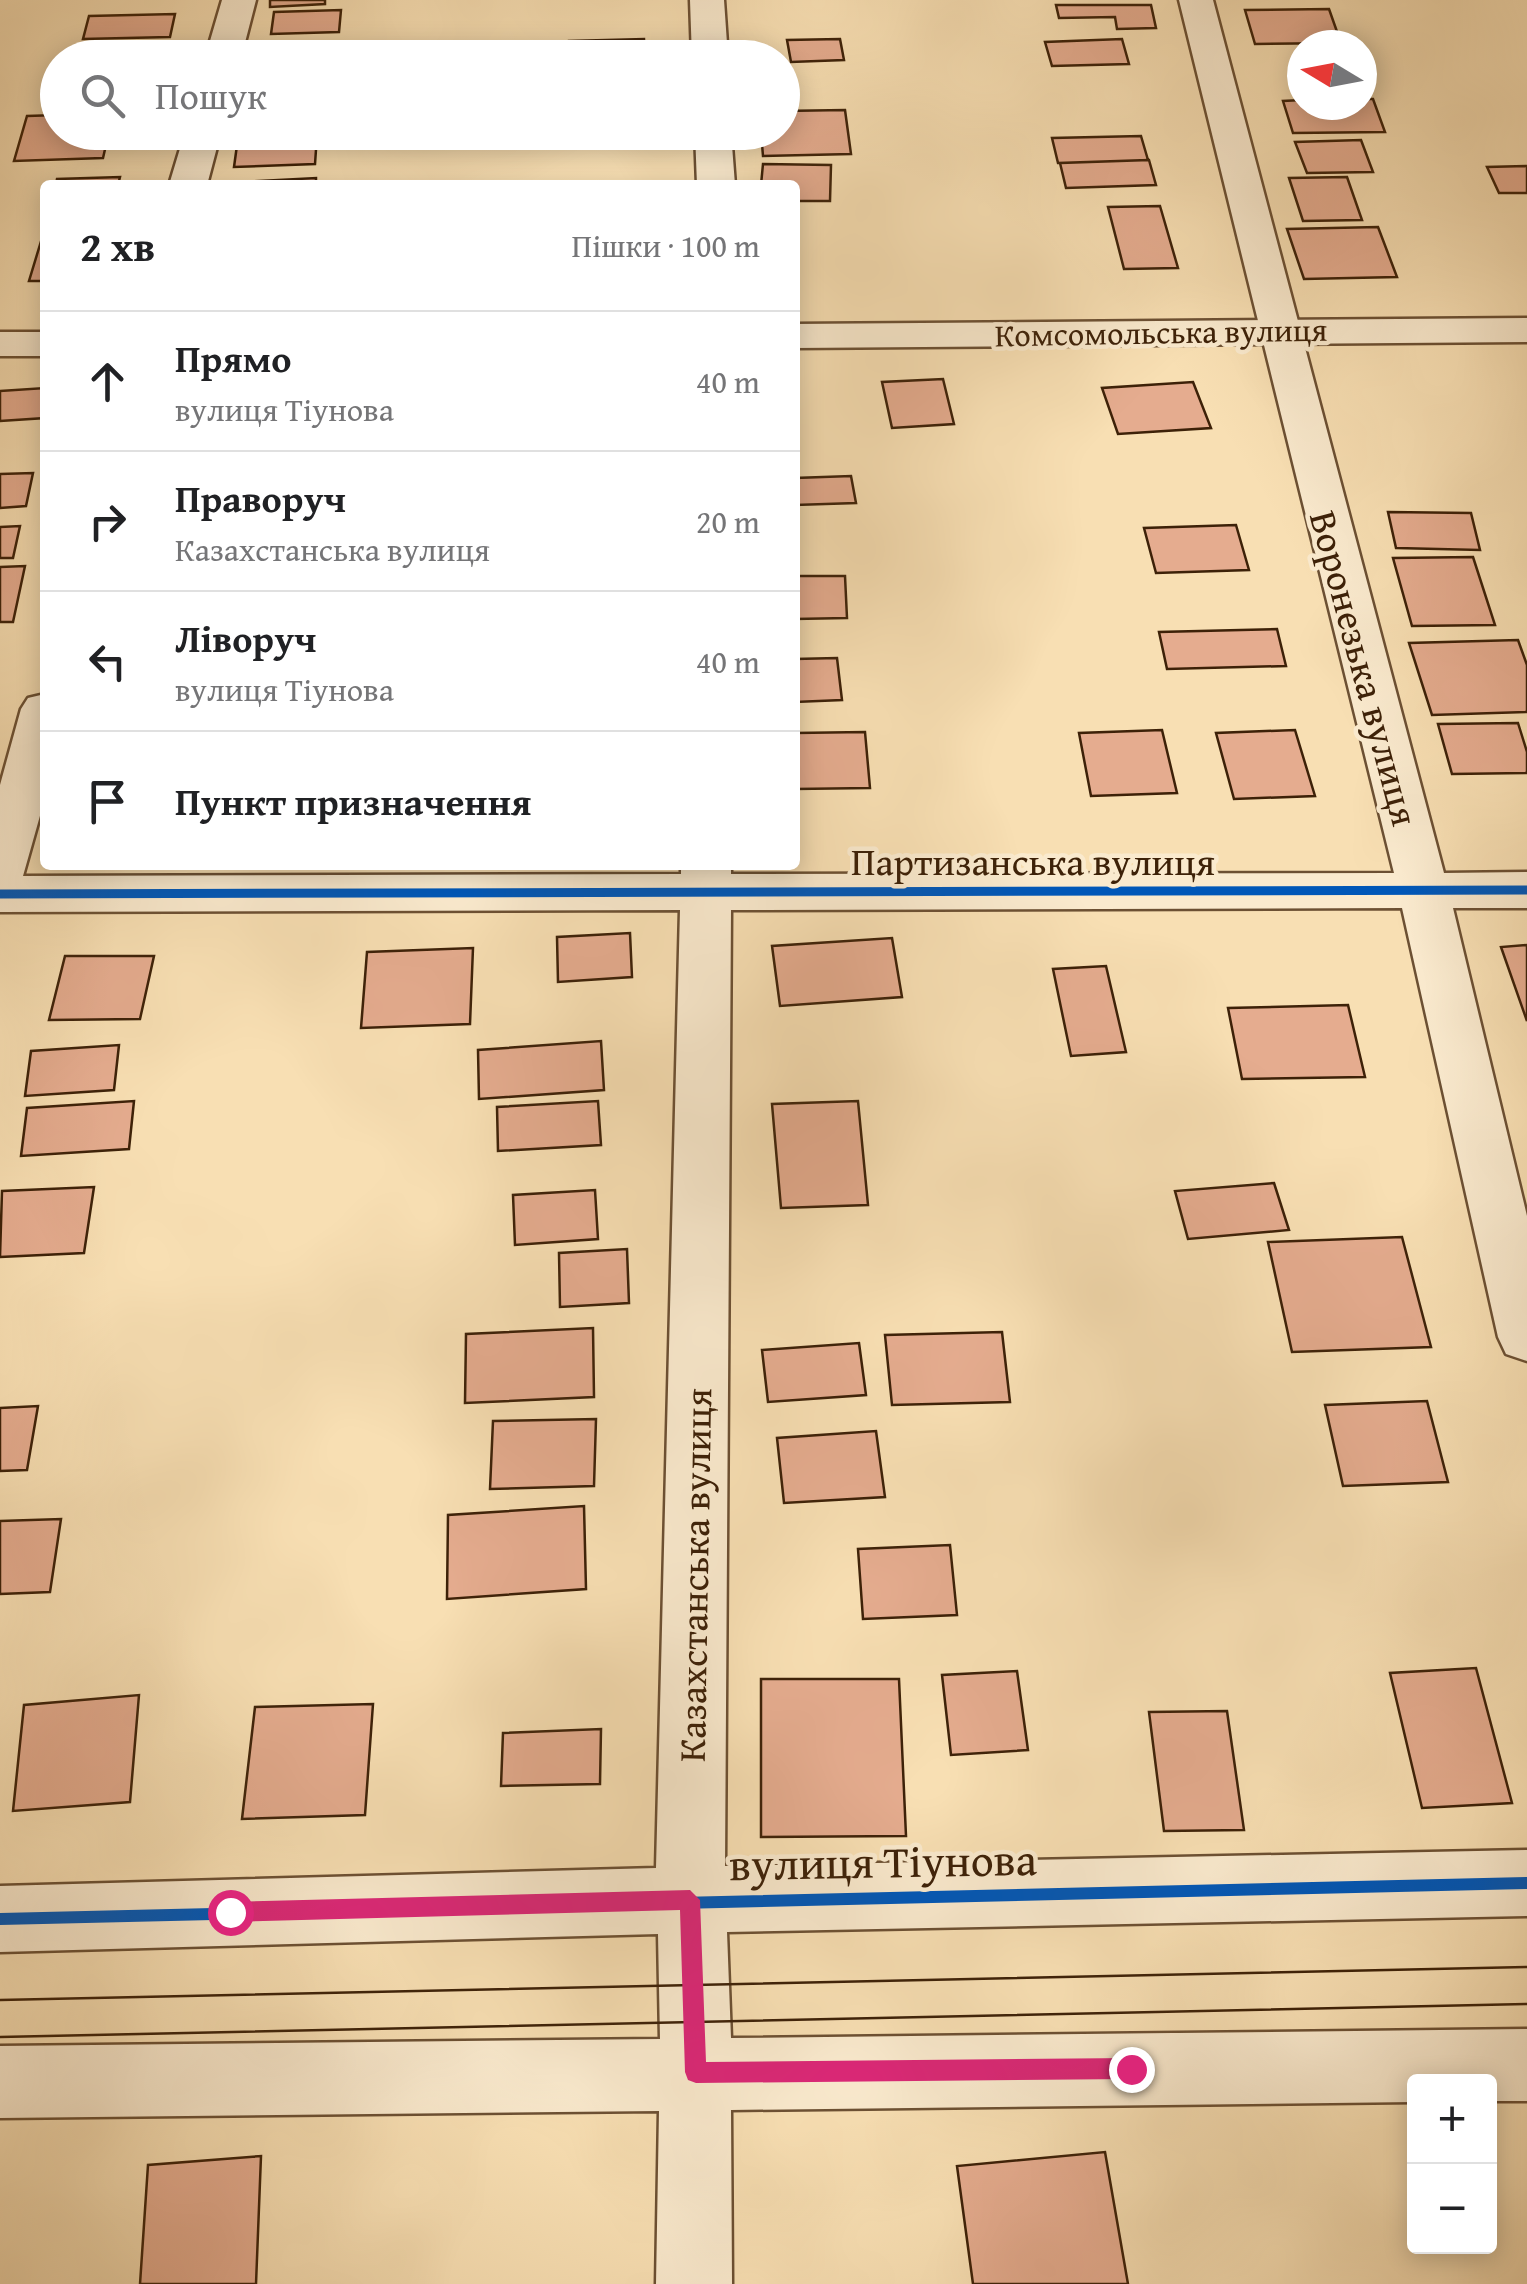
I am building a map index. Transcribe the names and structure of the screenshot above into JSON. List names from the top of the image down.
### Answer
{
  "streets": {
    "street": [
      "Комсомольська вулиця",
      "Воронезька вулиця",
      "Партизанська вулиця",
      "Казахстанська вулиця",
      "вулиця Тіунова"
    ]
  },
  "crossings": [
    ["Комсомольська вулиця", "Воронезька вулиця"],
    ["Воронезька вулиця", "Партизанська вулиця"],
    ["Партизанська вулиця", "Казахстанська вулиця"],
    ["Казахстанська вулиця", "вулиця Тіунова"]
  ],
  "north": "left",
  "page": {
    "search": "Пошук",
    "heading": ["2 хв", "Пішки · 100 m"],
    "list": [
      ["Прямо", "вулиця Тіунова", "40 m"],
      ["Праворуч", "Казахстанська вулиця", "20 m"],
      ["Ліворуч", "вулиця Тіунова", "40 m"],
      "Пункт призначення"
    ],
    "map_buttons": ["+", "−"]
  }
}
